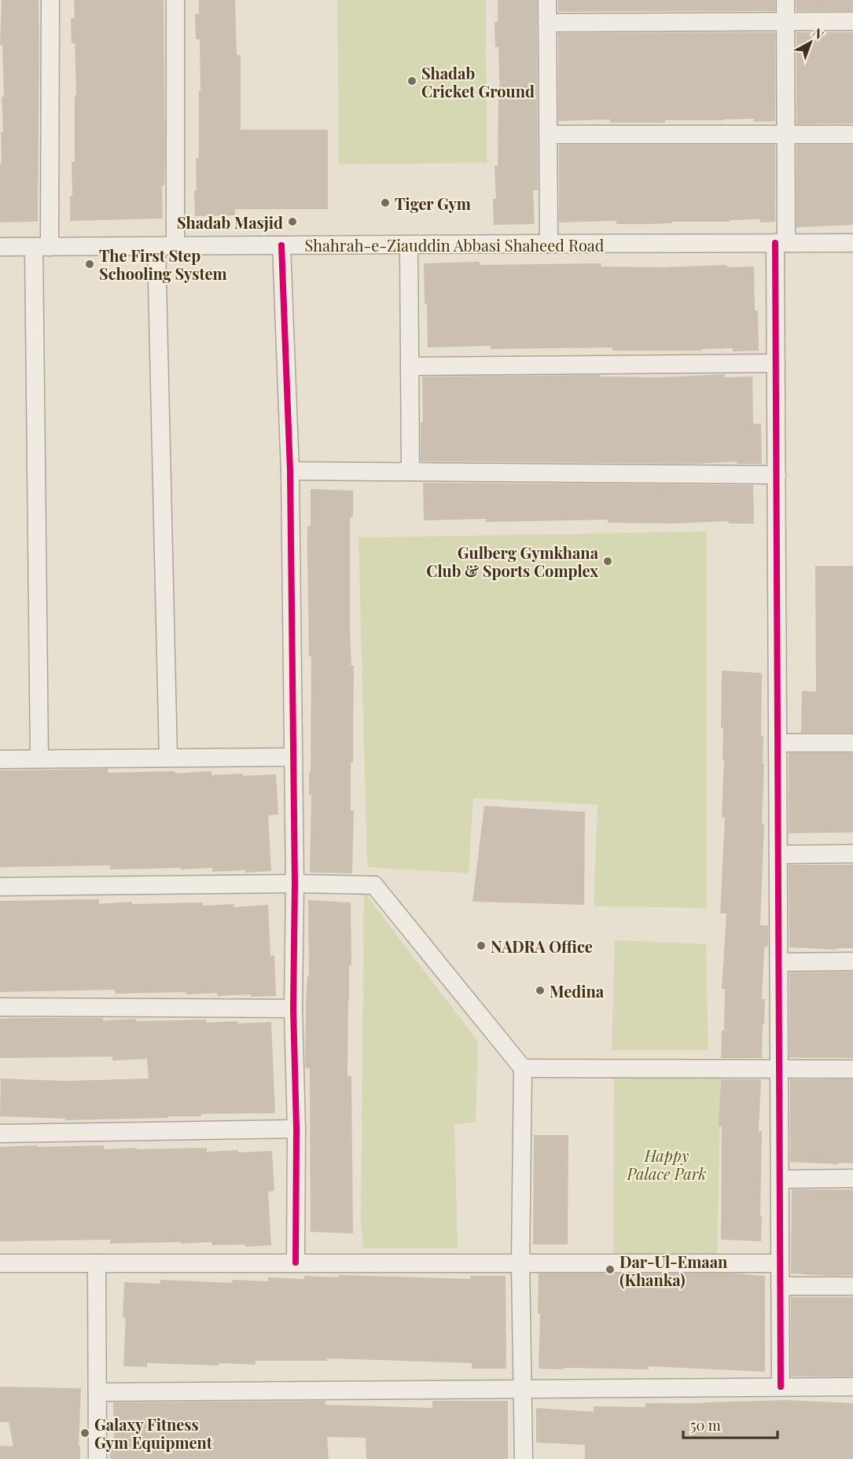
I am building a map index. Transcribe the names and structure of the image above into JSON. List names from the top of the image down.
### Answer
{
  "streets": {
    "street": ["Shahrah-e-Ziauddin Abbasi Shaheed Road"]
  },
  "parks": ["Happy Palace Park"],
  "places": [
    "Shadab Cricket Ground",
    "Tiger Gym",
    "Shadab Masjid",
    "The First Step Schooling System",
    "Gulberg Gymkhana Club & Sports Complex",
    "NADRA Office",
    "Medina",
    "Dar-Ul-Emaan (Khanka)",
    "Galaxy Fitness Gym Equipment"
  ],
  "scale_bar": "50 m",
  "north": "top right"
}
